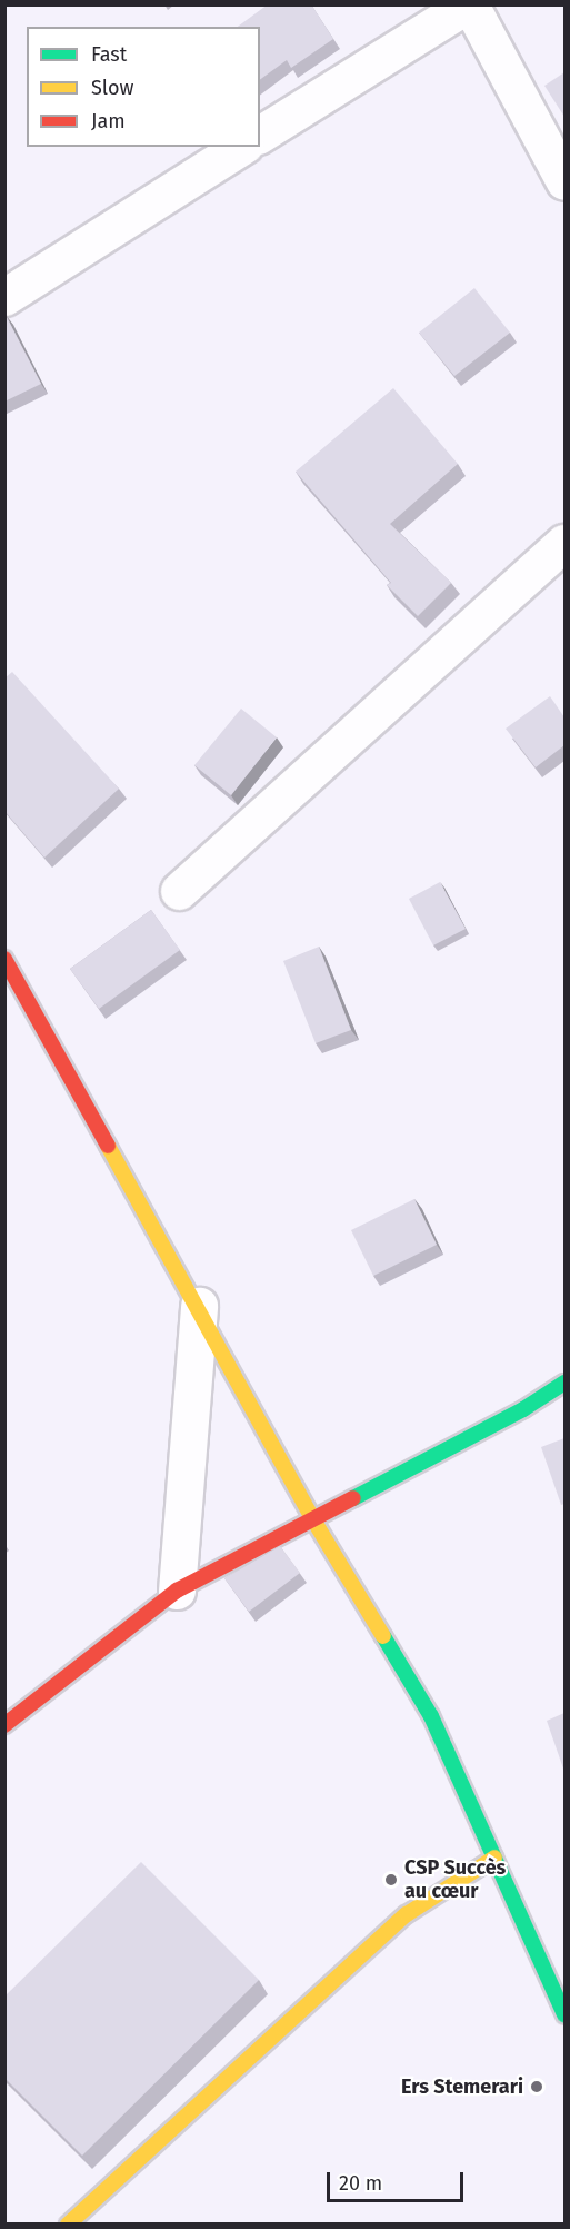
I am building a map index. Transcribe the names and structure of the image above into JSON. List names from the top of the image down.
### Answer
{
  "places": ["CSP Succès au cœur", "Ers Stemerari"],
  "legend": ["Fast", "Slow", "Jam"],
  "scale_bar": "20 m"
}
